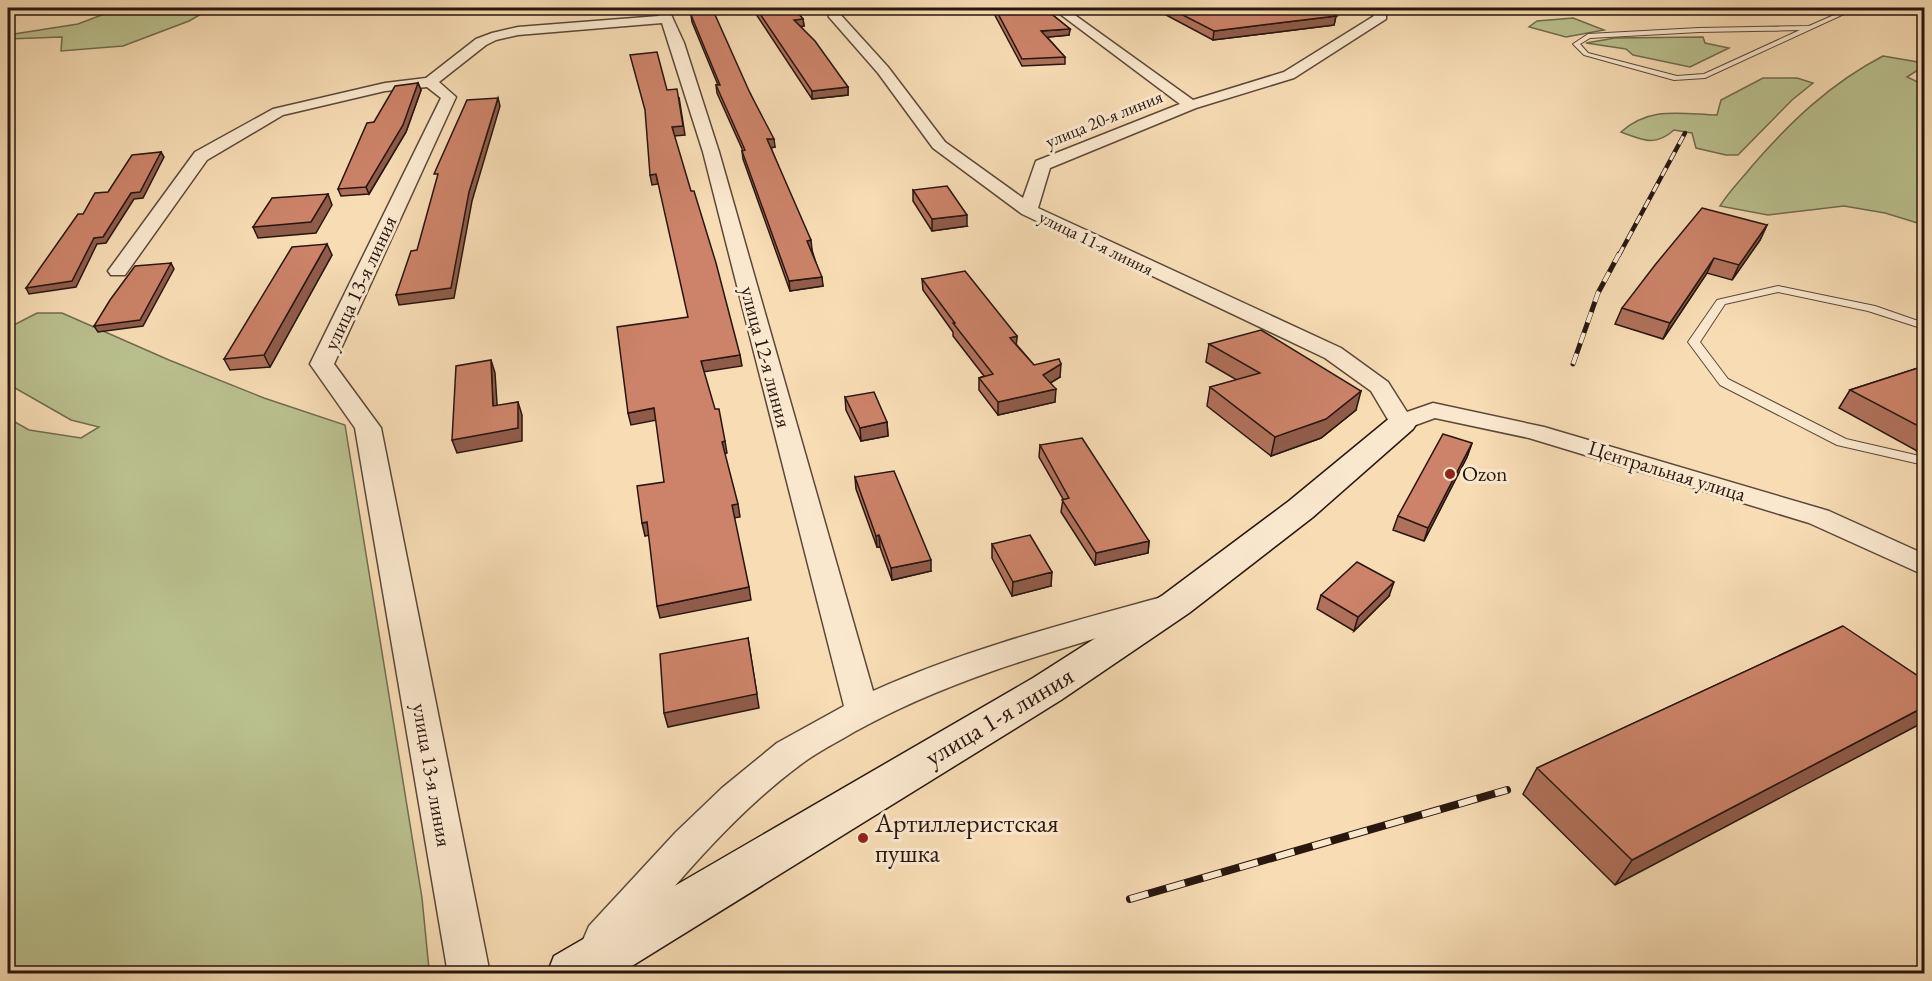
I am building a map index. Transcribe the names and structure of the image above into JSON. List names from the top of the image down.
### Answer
{
  "streets": {
    "street": [
      "улица 20-я линия",
      "улица 11-я линия",
      "улица 13-я линия",
      "улица 12-я линия",
      "Центральная улица",
      "улица 1-я линия"
    ]
  },
  "crossings": [
    ["улица 20-я линия", "улица 11-я линия"],
    ["улица 11-я линия", "Центральная улица"],
    ["улица 11-я линия", "улица 1-я линия"],
    ["Центральная улица", "улица 1-я линия"]
  ],
  "places": ["Ozon", "Артиллеристская пушка"]
}
